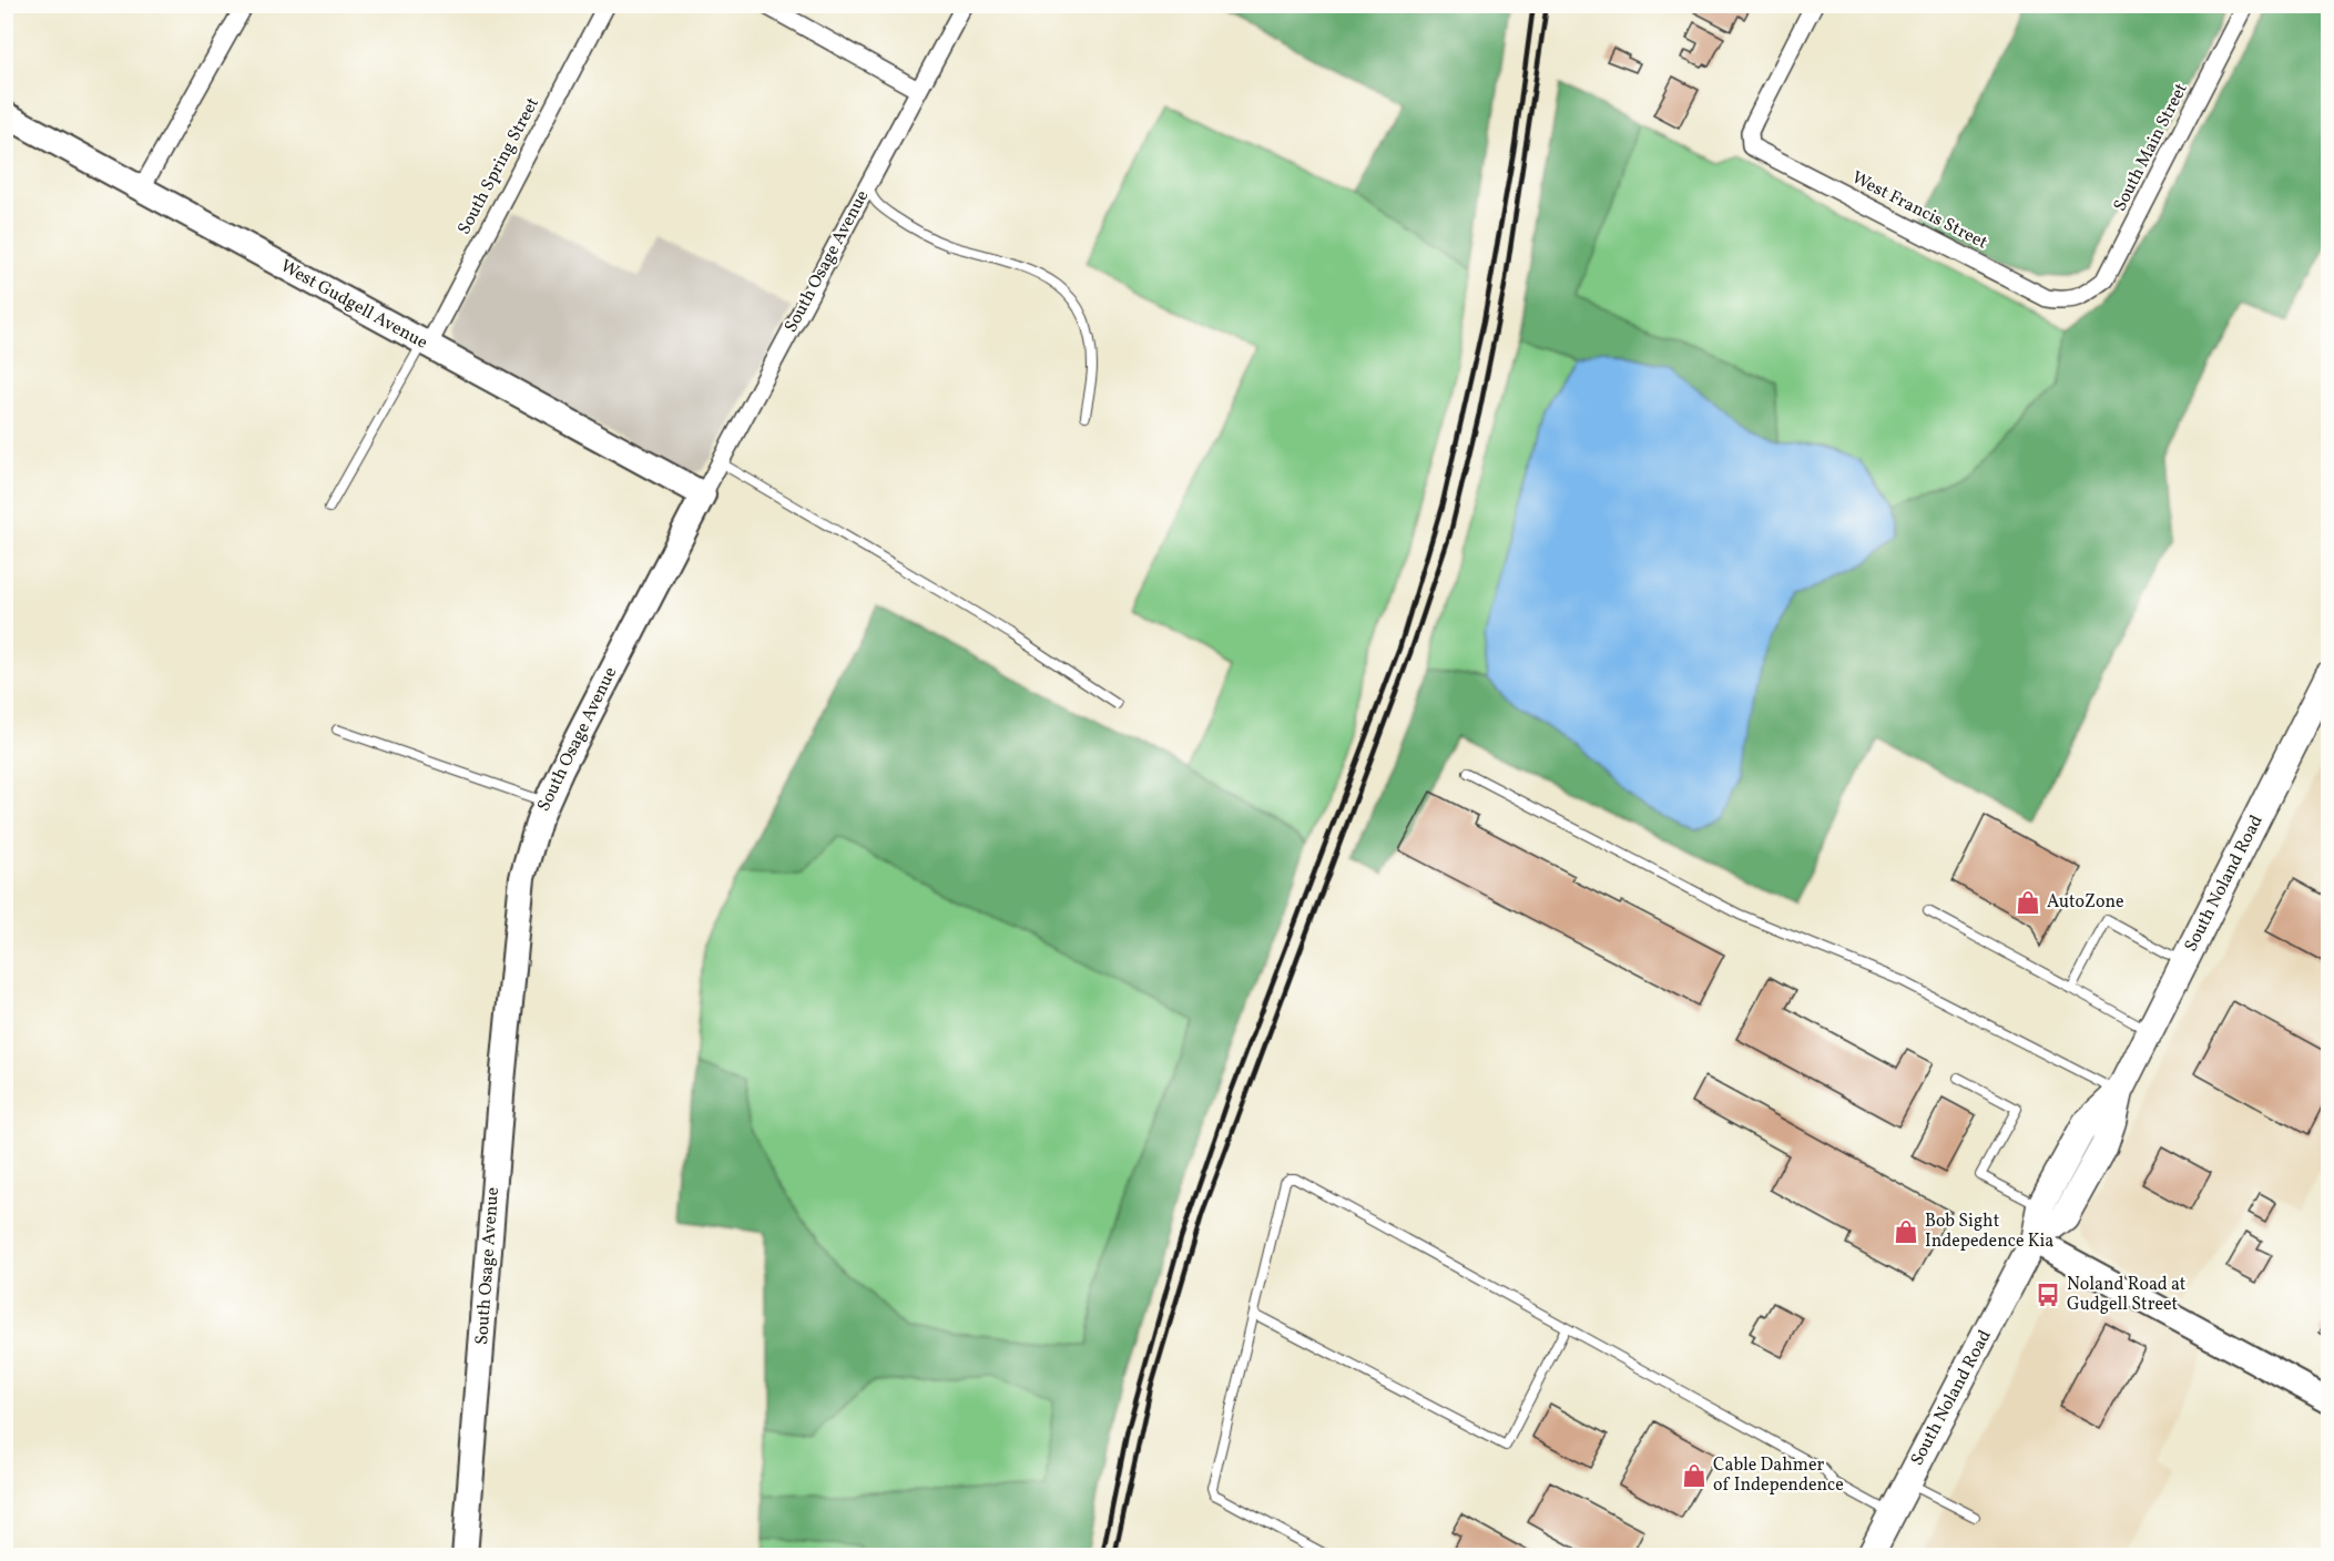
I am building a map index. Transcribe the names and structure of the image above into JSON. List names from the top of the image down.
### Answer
{
  "streets": {
    "main road": ["South Noland Road"],
    "street": [
      "South Main Street",
      "South Spring Street",
      "West Francis Street",
      "South Osage Avenue",
      "West Gudgell Avenue"
    ]
  },
  "crossings": [
    ["South Main Street", "West Francis Street"],
    ["South Spring Street", "West Gudgell Avenue"],
    ["South Osage Avenue", "West Gudgell Avenue"]
  ],
  "places": {
    "shop": ["AutoZone", "Bob Sight Indepedence Kia", "Cable Dahmer of Independence"],
    "bus stop": ["Noland Road at Gudgell Street"]
  }
}
